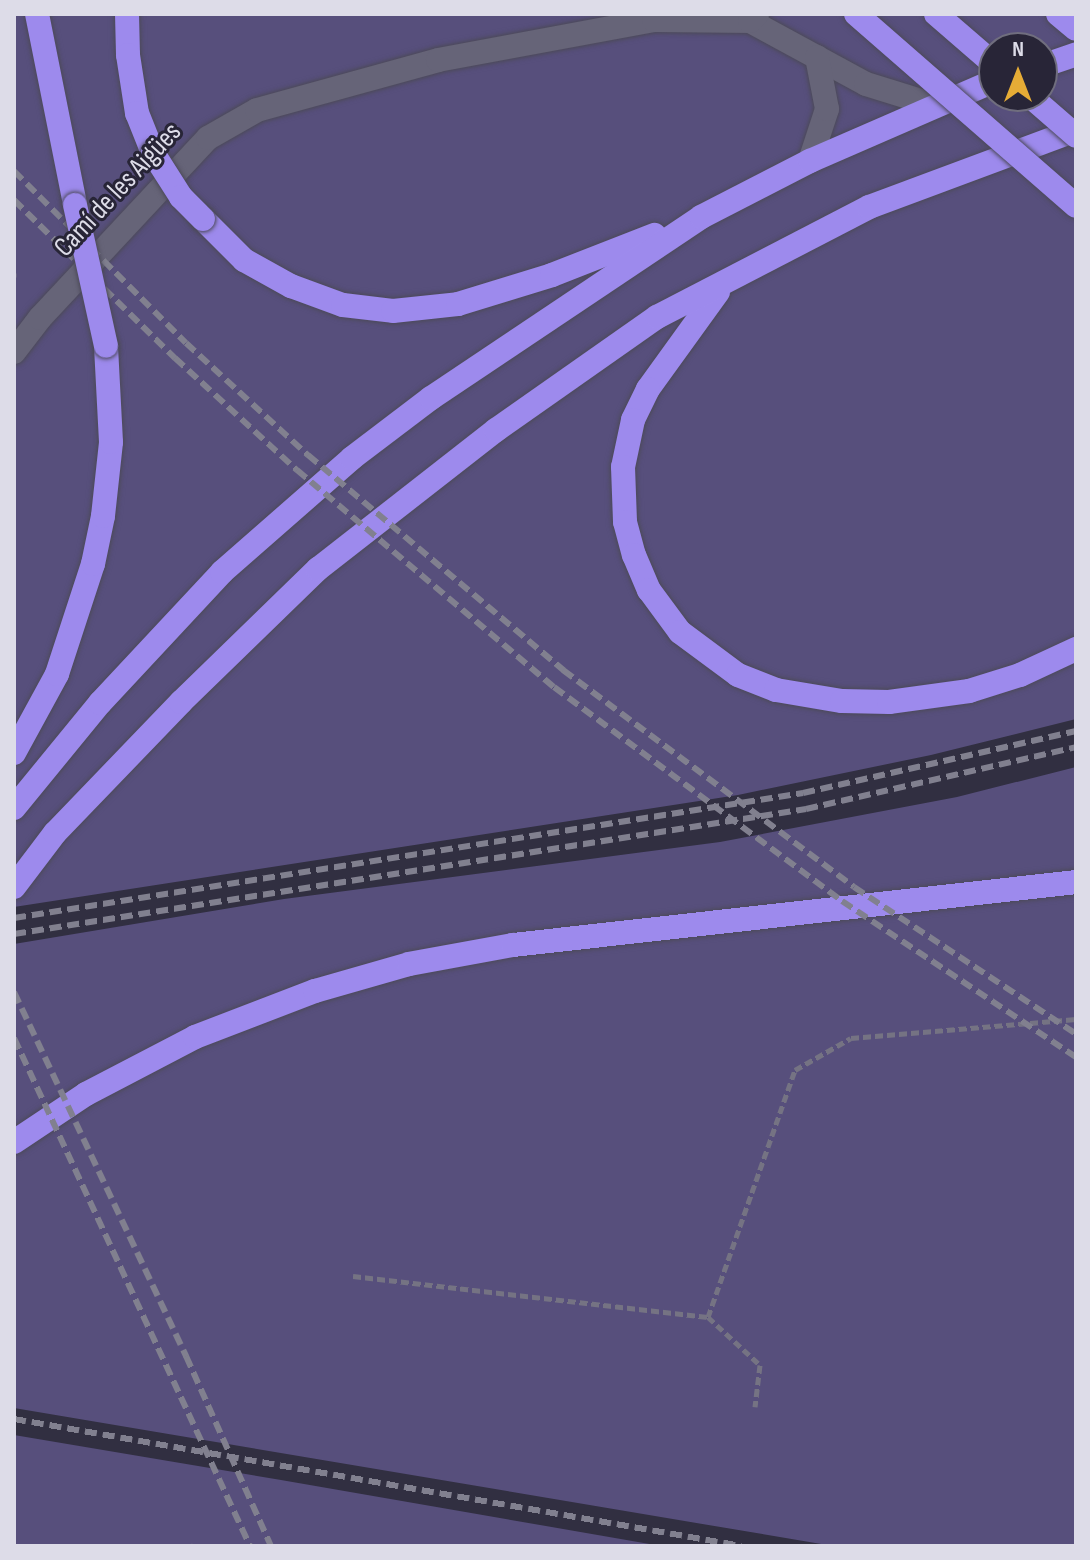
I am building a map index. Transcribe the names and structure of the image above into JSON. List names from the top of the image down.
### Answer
{
  "streets": {
    "street": ["Camí de les Aigües"]
  },
  "north": "top"
}
